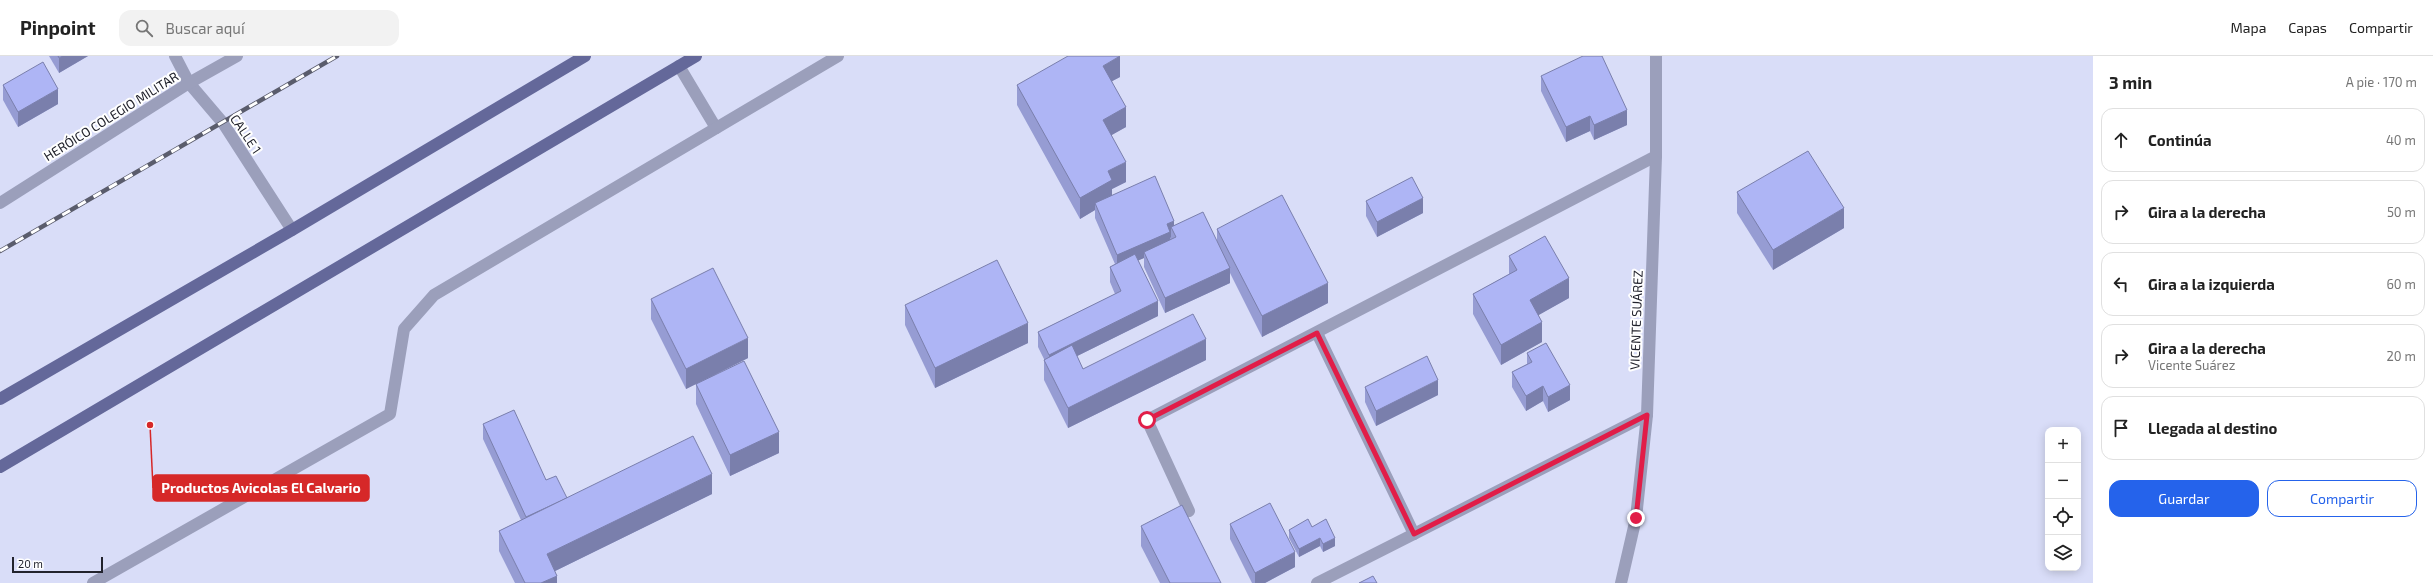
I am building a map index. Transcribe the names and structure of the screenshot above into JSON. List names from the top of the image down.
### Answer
{
  "streets": {
    "street": ["HERÓICO COLEGIO MILITAR", "CALLE 1", "VICENTE SUÁREZ"]
  },
  "crossings": [
    ["HERÓICO COLEGIO MILITAR", "CALLE 1"]
  ],
  "places": ["Productos Avicolas El Calvario"],
  "scale_bar": "20 m",
  "page": {
    "header": "Pinpoint",
    "search": "Buscar aquí",
    "nav": ["Mapa", "Capas", "Compartir"],
    "heading": ["3 min", "A pie · 170 m"],
    "list": [
      ["Continúa", "40 m"],
      ["Gira a la derecha", "50 m"],
      ["Gira a la izquierda", "60 m"],
      ["Gira a la derecha", "Vicente Suárez", "20 m"],
      "Llegada al destino"
    ],
    "map_buttons": ["+", "−"],
    "buttons": ["Guardar", "Compartir"],
    "scale": "20 m"
  }
}
